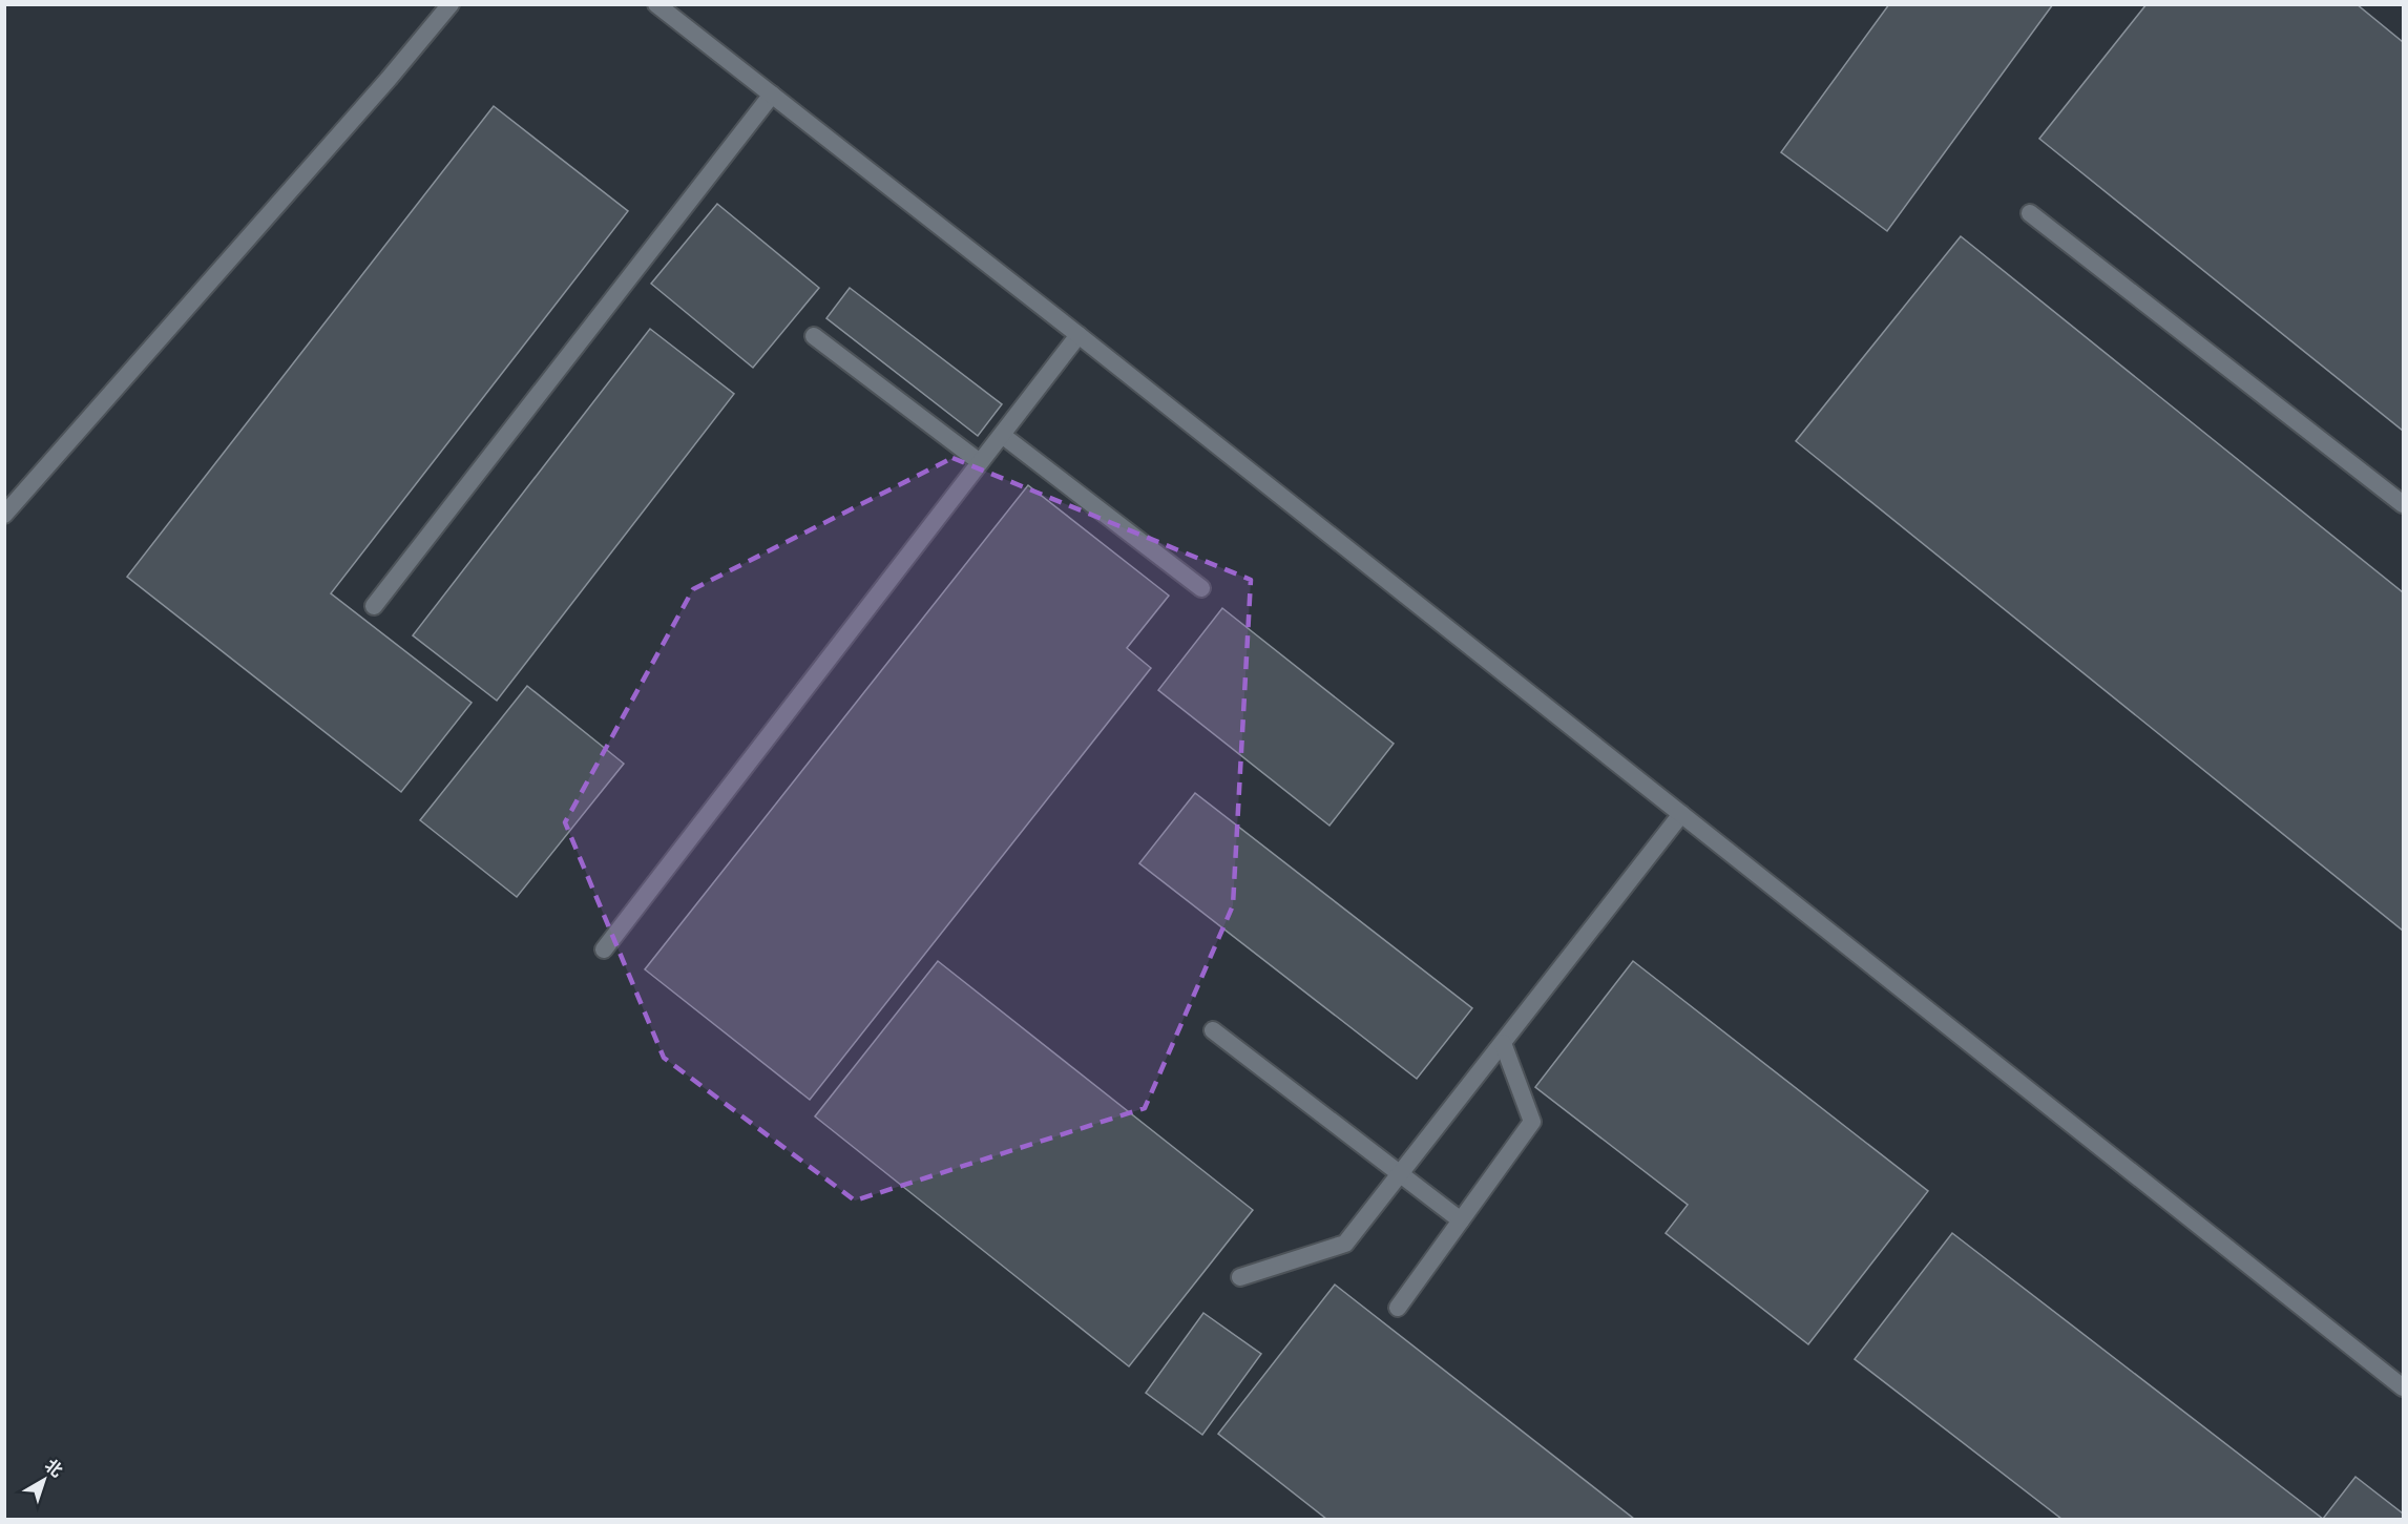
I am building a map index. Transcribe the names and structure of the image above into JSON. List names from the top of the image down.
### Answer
{
  "north": "top right"
}
